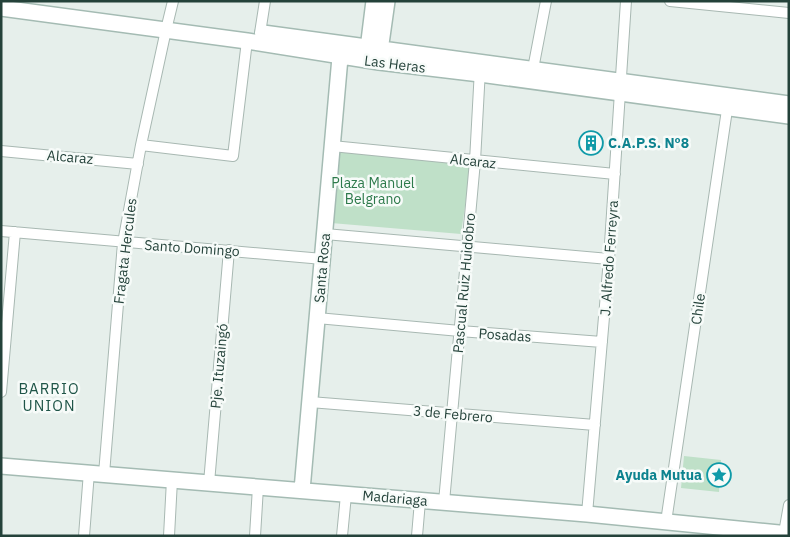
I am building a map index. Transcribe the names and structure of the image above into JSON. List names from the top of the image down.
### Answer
{
  "streets": {
    "main road": ["Las Heras", "Santa Rosa", "Madariaga"],
    "street": [
      "Alcaraz",
      "Santo Domingo",
      "Fragata Hercules",
      "J. Alfredo Ferreyra",
      "Pascual Ruiz Huidobro",
      "Chile",
      "Posadas",
      "Pje. Ituzaingó",
      "3 de Febrero"
    ]
  },
  "crossings": [
    ["Las Heras", "Fragata Hercules"],
    ["Las Heras", "J. Alfredo Ferreyra"],
    ["Las Heras", "Santa Rosa"],
    ["Las Heras", "Pascual Ruiz Huidobro"],
    ["Las Heras", "Chile"],
    ["Alcaraz", "Fragata Hercules"],
    ["Alcaraz", "J. Alfredo Ferreyra"],
    ["Alcaraz", "Santa Rosa"],
    ["Alcaraz", "Pascual Ruiz Huidobro"],
    ["Santo Domingo", "Fragata Hercules"],
    ["Santo Domingo", "Santa Rosa"],
    ["Santo Domingo", "Pje. Ituzaingó"],
    ["Fragata Hercules", "Madariaga"],
    ["J. Alfredo Ferreyra", "Posadas"],
    ["J. Alfredo Ferreyra", "3 de Febrero"],
    ["J. Alfredo Ferreyra", "Madariaga"],
    ["Santa Rosa", "Posadas"],
    ["Santa Rosa", "3 de Febrero"],
    ["Santa Rosa", "Madariaga"],
    ["Pascual Ruiz Huidobro", "Posadas"],
    ["Pascual Ruiz Huidobro", "3 de Febrero"],
    ["Pascual Ruiz Huidobro", "Madariaga"],
    ["Chile", "Madariaga"],
    ["Pje. Ituzaingó", "Madariaga"]
  ],
  "districts": ["BARRIO UNION"],
  "parks": ["Plaza Manuel Belgrano"],
  "places": {
    "building": ["C.A.P.S. Nº8"],
    "place": ["Ayuda Mutua"]
  }
}
